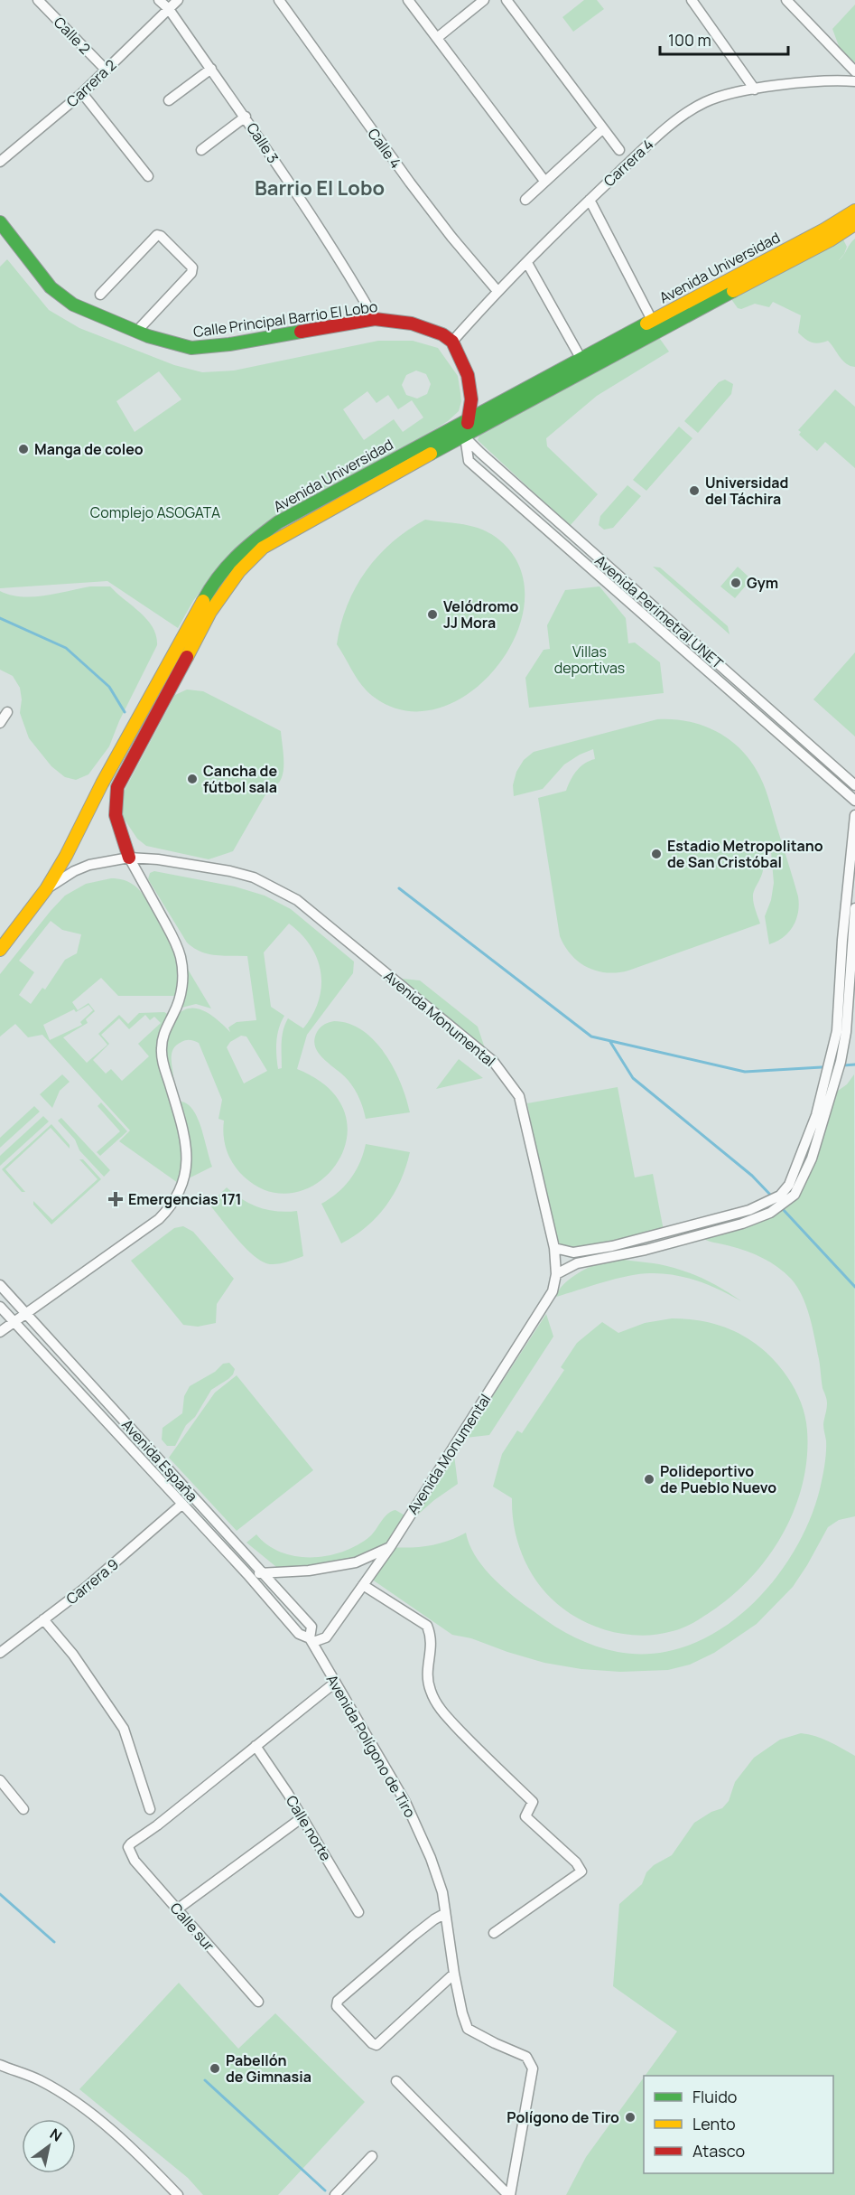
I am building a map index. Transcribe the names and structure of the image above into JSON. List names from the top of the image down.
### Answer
{
  "streets": {
    "street": [
      "Calle 2",
      "Carrera 2",
      "Calle 3",
      "Calle 4",
      "Carrera 4",
      "Avenida Universidad",
      "Calle Principal Barrio El Lobo",
      "Avenida Perimetral UNET",
      "Avenida Monumental",
      "Avenida España",
      "Carrera 9",
      "Avenida Polígono de Tiro",
      "Calle norte",
      "Calle sur"
    ]
  },
  "crossings": [
    ["Calle 2", "Carrera 2"],
    ["Carrera 2", "Calle 3"],
    ["Calle 3", "Calle Principal Barrio El Lobo"],
    ["Calle 4", "Carrera 4"],
    ["Carrera 4", "Calle Principal Barrio El Lobo"],
    ["Avenida Universidad", "Avenida Perimetral UNET"],
    ["Avenida Universidad", "Avenida Monumental"],
    ["Avenida Monumental", "Avenida España"],
    ["Avenida Monumental", "Avenida Polígono de Tiro"],
    ["Avenida España", "Carrera 9"],
    ["Avenida España", "Avenida Polígono de Tiro"],
    ["Calle norte", "Calle sur"]
  ],
  "districts": ["Barrio El Lobo"],
  "parks": ["Complejo ASOGATA", "Villas deportivas"],
  "places": {
    "other": [
      "Manga de coleo",
      "Universidad del Táchira",
      "Gym",
      "Velódromo JJ Mora",
      "Cancha de fútbol sala",
      "Estadio Metropolitano de San Cristóbal",
      "Polideportivo de Pueblo Nuevo",
      "Pabellón de Gimnasia",
      "Polígono de Tiro"
    ],
    "health": ["Emergencias 171"]
  },
  "legend": ["Fluido", "Lento", "Atasco"],
  "scale_bar": "100 m",
  "north": "top right"
}
